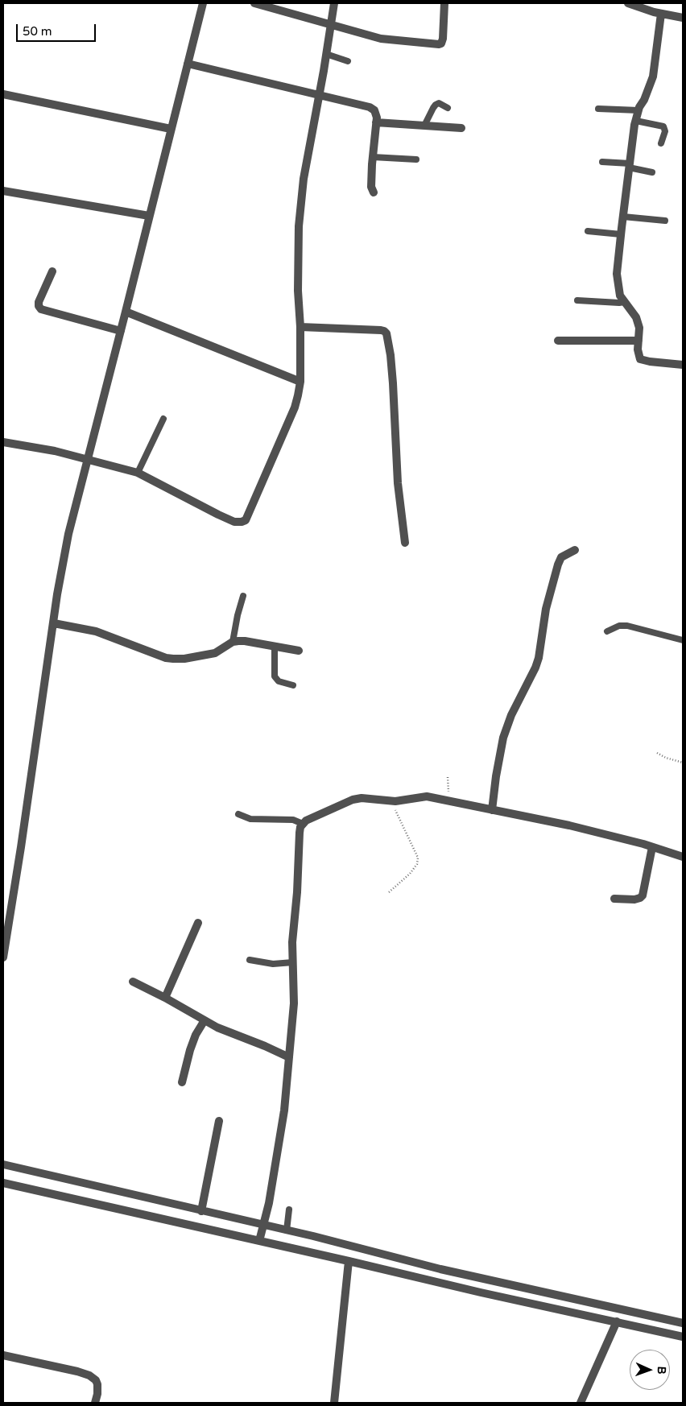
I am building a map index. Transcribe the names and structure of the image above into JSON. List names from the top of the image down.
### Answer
{
  "scale_bar": "50 m",
  "north": "right"
}
